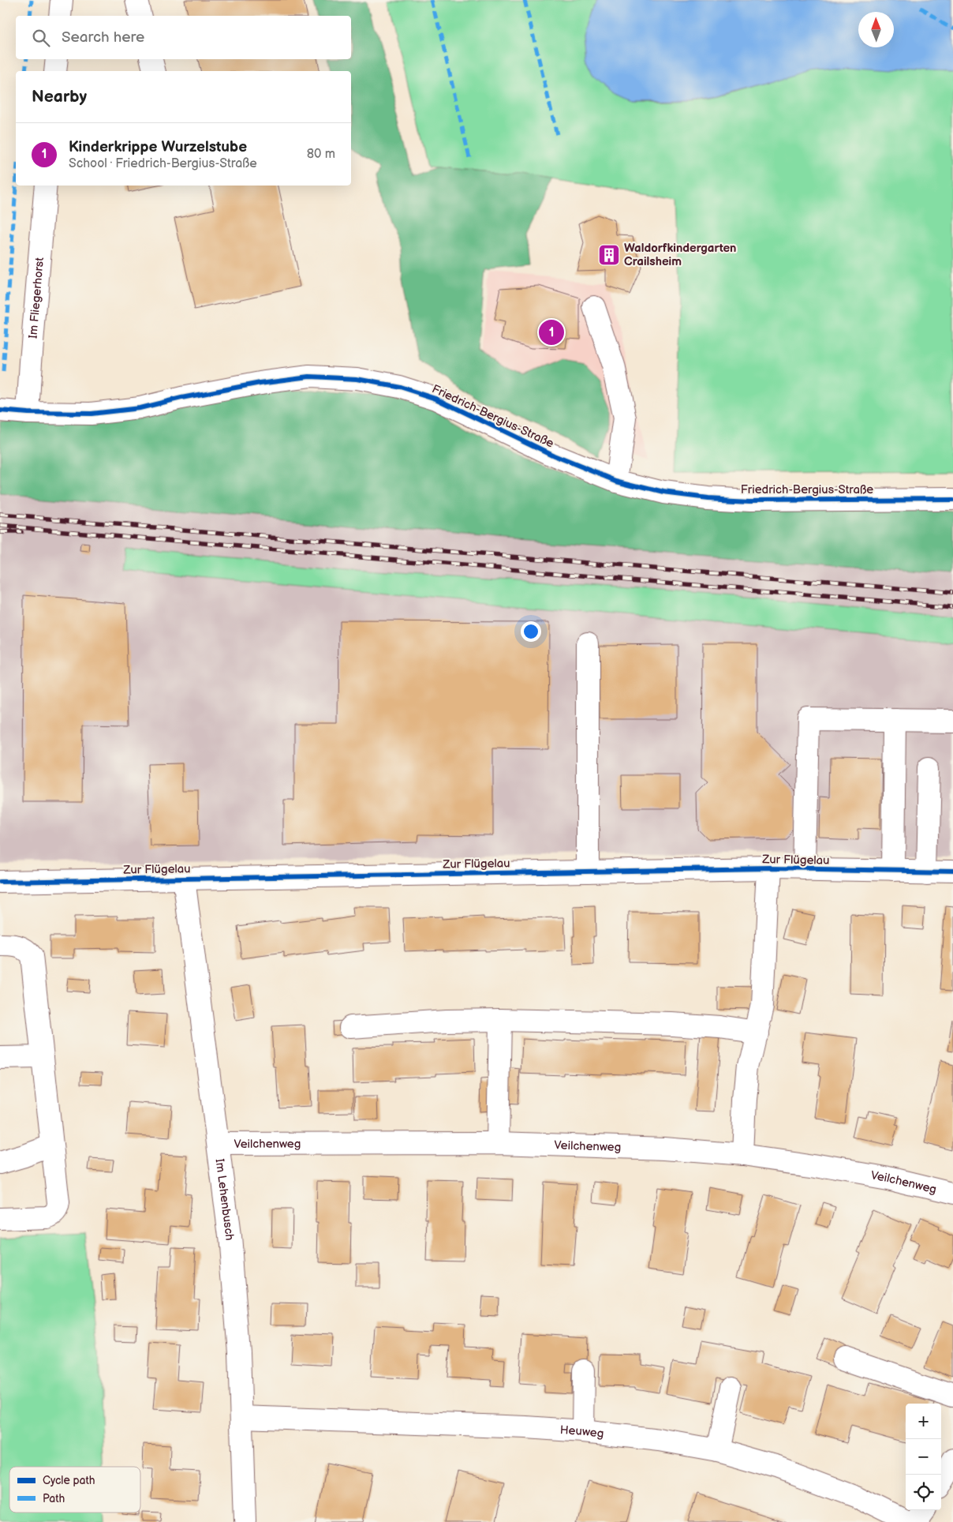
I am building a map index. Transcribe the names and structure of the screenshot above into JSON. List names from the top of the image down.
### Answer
{
  "streets": {
    "street": [
      "Im Fliegerhorst",
      "Friedrich-Bergius-Straße",
      "Zur Flügelau",
      "Veilchenweg",
      "Im Lehenbusch",
      "Heuweg"
    ]
  },
  "crossings": [
    ["Im Fliegerhorst", "Friedrich-Bergius-Straße"],
    ["Zur Flügelau", "Im Lehenbusch"],
    ["Veilchenweg", "Im Lehenbusch"],
    ["Im Lehenbusch", "Heuweg"]
  ],
  "places": {
    "building": ["Waldorfkindergarten Crailsheim"]
  },
  "legend": ["Cycle path", "Path"],
  "north": "top",
  "page": {
    "search": "Search here",
    "heading": "Nearby",
    "list": [
      {
        "mark": "1",
        "name": "Kinderkrippe Wurzelstube",
        "note": "School · Friedrich-Bergius-Straße",
        "value": "80 m"
      }
    ],
    "pins": "1",
    "map_buttons": ["+", "−"]
  }
}
